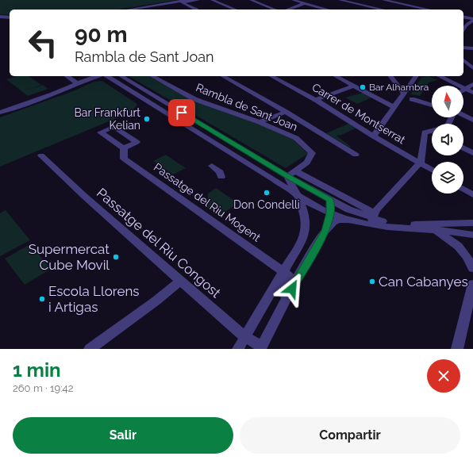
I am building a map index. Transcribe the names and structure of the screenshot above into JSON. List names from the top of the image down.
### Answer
{
  "streets": {
    "street": [
      "Rambla de Sant Joan",
      "Carrer de Montserrat",
      "Passatge del Riu Mogent",
      "Passatge del Riu Congost"
    ]
  },
  "places": [
    "Bar Alhambra",
    "Bar Frankfurt Kelian",
    "Don Condelli",
    "Supermercat Cube Movil",
    "Can Cabanyes",
    "Escola Llorens i Artigas"
  ],
  "north": "top",
  "page": {
    "turn": ["90 m", "Rambla de Sant Joan"],
    "heading": ["1 min", "260 m · 19:42"],
    "buttons": ["Salir", "Compartir"]
  }
}
